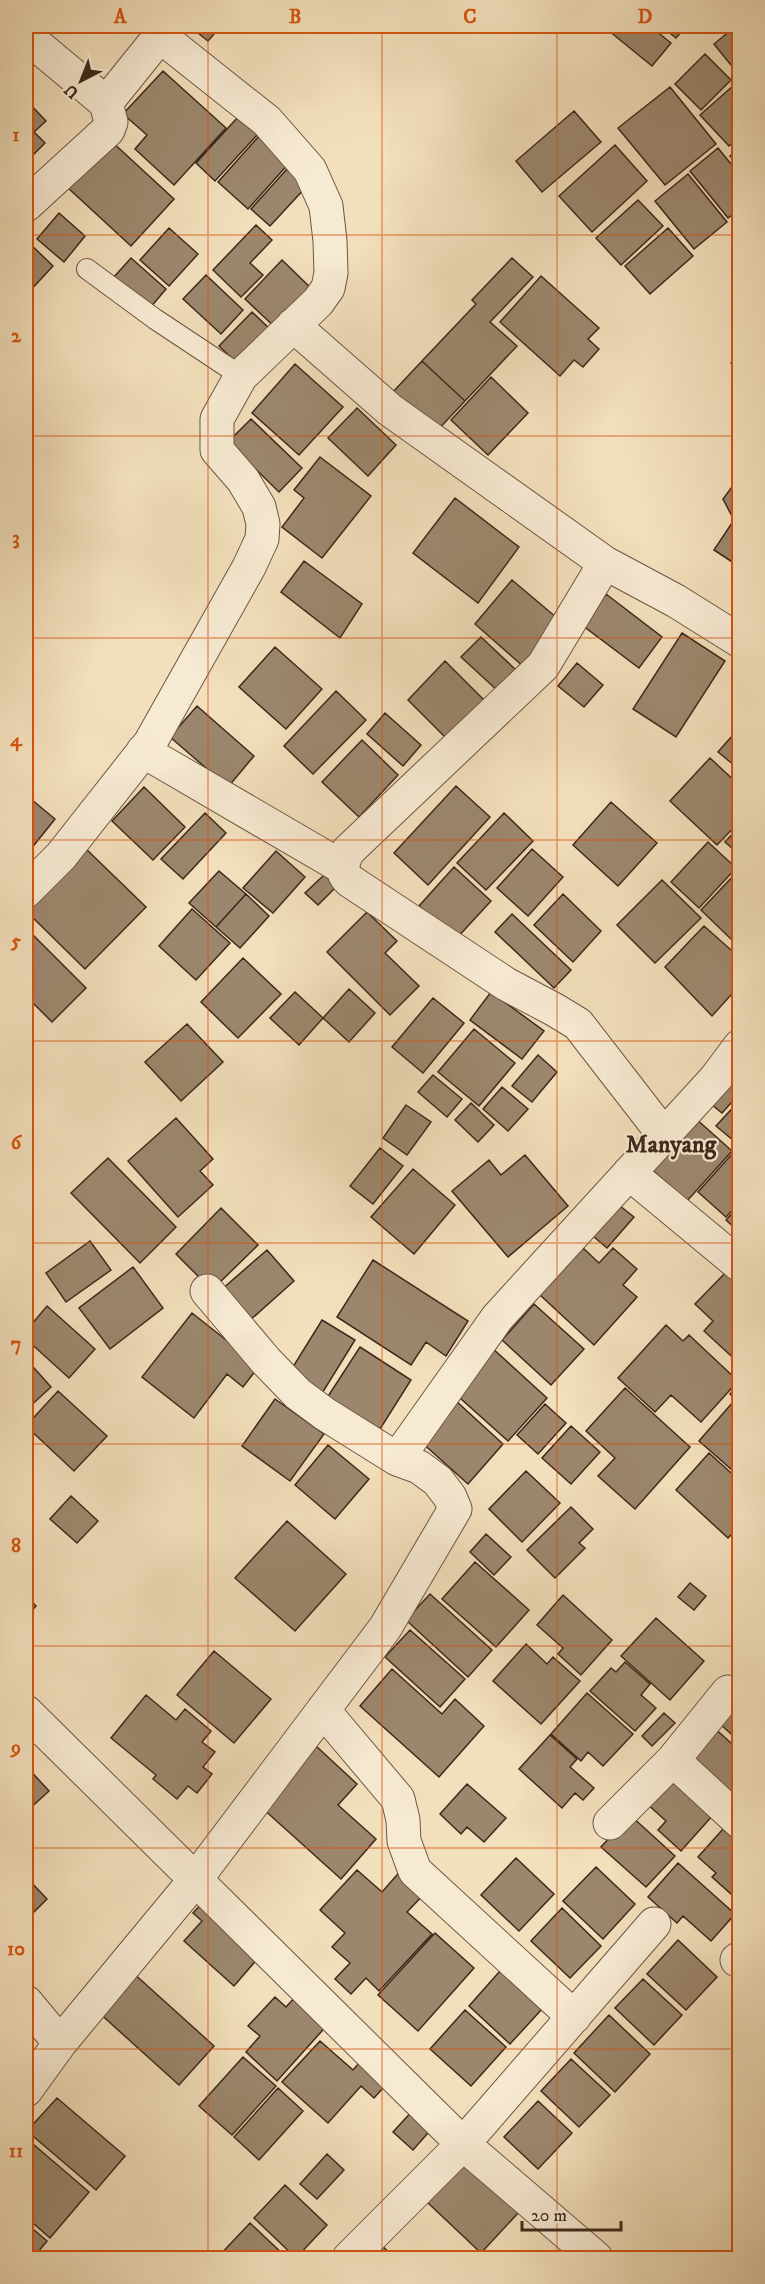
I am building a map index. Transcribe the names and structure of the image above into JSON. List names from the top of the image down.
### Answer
{
  "districts": ["Manyang"],
  "scale_bar": "20 m",
  "north": "bottom left",
  "grid": {
    "columns": [
      "A",
      "B",
      "C",
      "D"
    ],
    "rows": [
      "1",
      "2",
      "3",
      "4",
      "5",
      "6",
      "7",
      "8",
      "9",
      "10",
      "11"
    ]
  }
}
